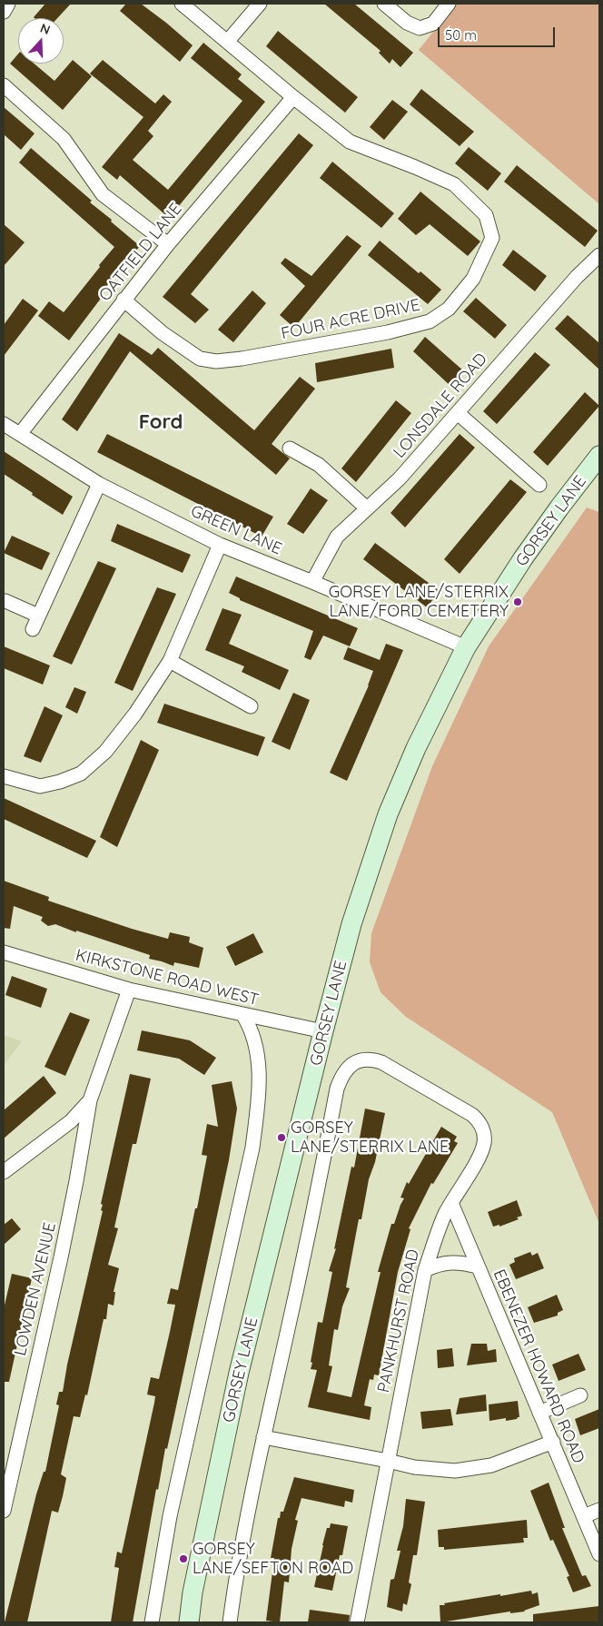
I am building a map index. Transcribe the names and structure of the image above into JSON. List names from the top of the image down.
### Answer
{
  "streets": {
    "main road": ["GORSEY LANE"],
    "street": [
      "OATFIELD LANE",
      "FOUR ACRE DRIVE",
      "LONSDALE ROAD",
      "GREEN LANE",
      "KIRKSTONE ROAD WEST",
      "LOWDEN AVENUE",
      "PANKHURST ROAD",
      "EBENEZER HOWARD ROAD"
    ]
  },
  "crossings": [
    ["OATFIELD LANE", "FOUR ACRE DRIVE"],
    ["OATFIELD LANE", "GREEN LANE"],
    ["LONSDALE ROAD", "GREEN LANE"],
    ["GORSEY LANE", "GREEN LANE"],
    ["GORSEY LANE", "KIRKSTONE ROAD WEST"],
    ["GORSEY LANE", "PANKHURST ROAD"],
    ["PANKHURST ROAD", "EBENEZER HOWARD ROAD"]
  ],
  "districts": ["Ford"],
  "places": ["GORSEY LANE/STERRIX LANE/FORD CEMETERY", "GORSEY LANE/STERRIX LANE", "GORSEY LANE/SEFTON ROAD"],
  "scale_bar": "50 m",
  "north": "top"
}
